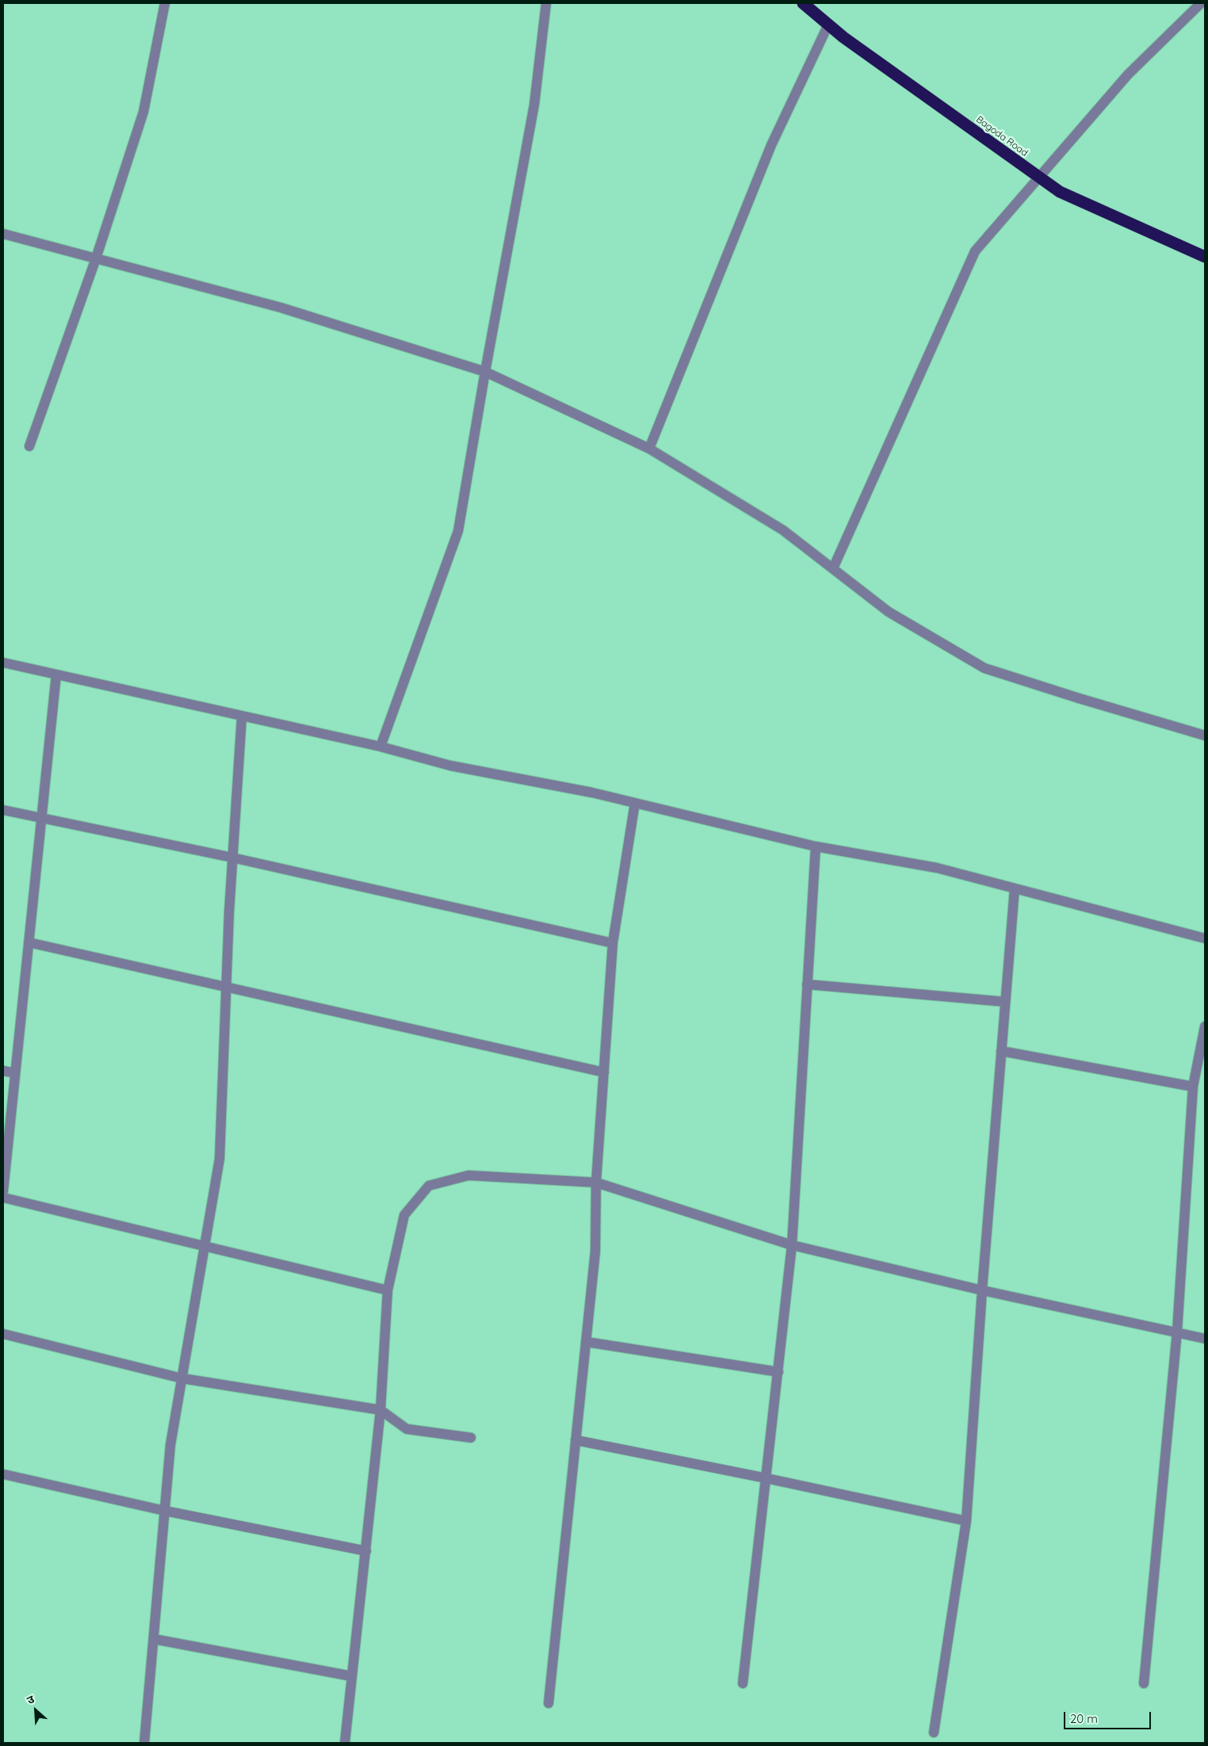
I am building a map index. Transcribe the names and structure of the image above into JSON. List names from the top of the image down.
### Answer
{
  "streets": {
    "highway": ["Bagoda Road"]
  },
  "scale_bar": "20 m",
  "north": "top left"
}
